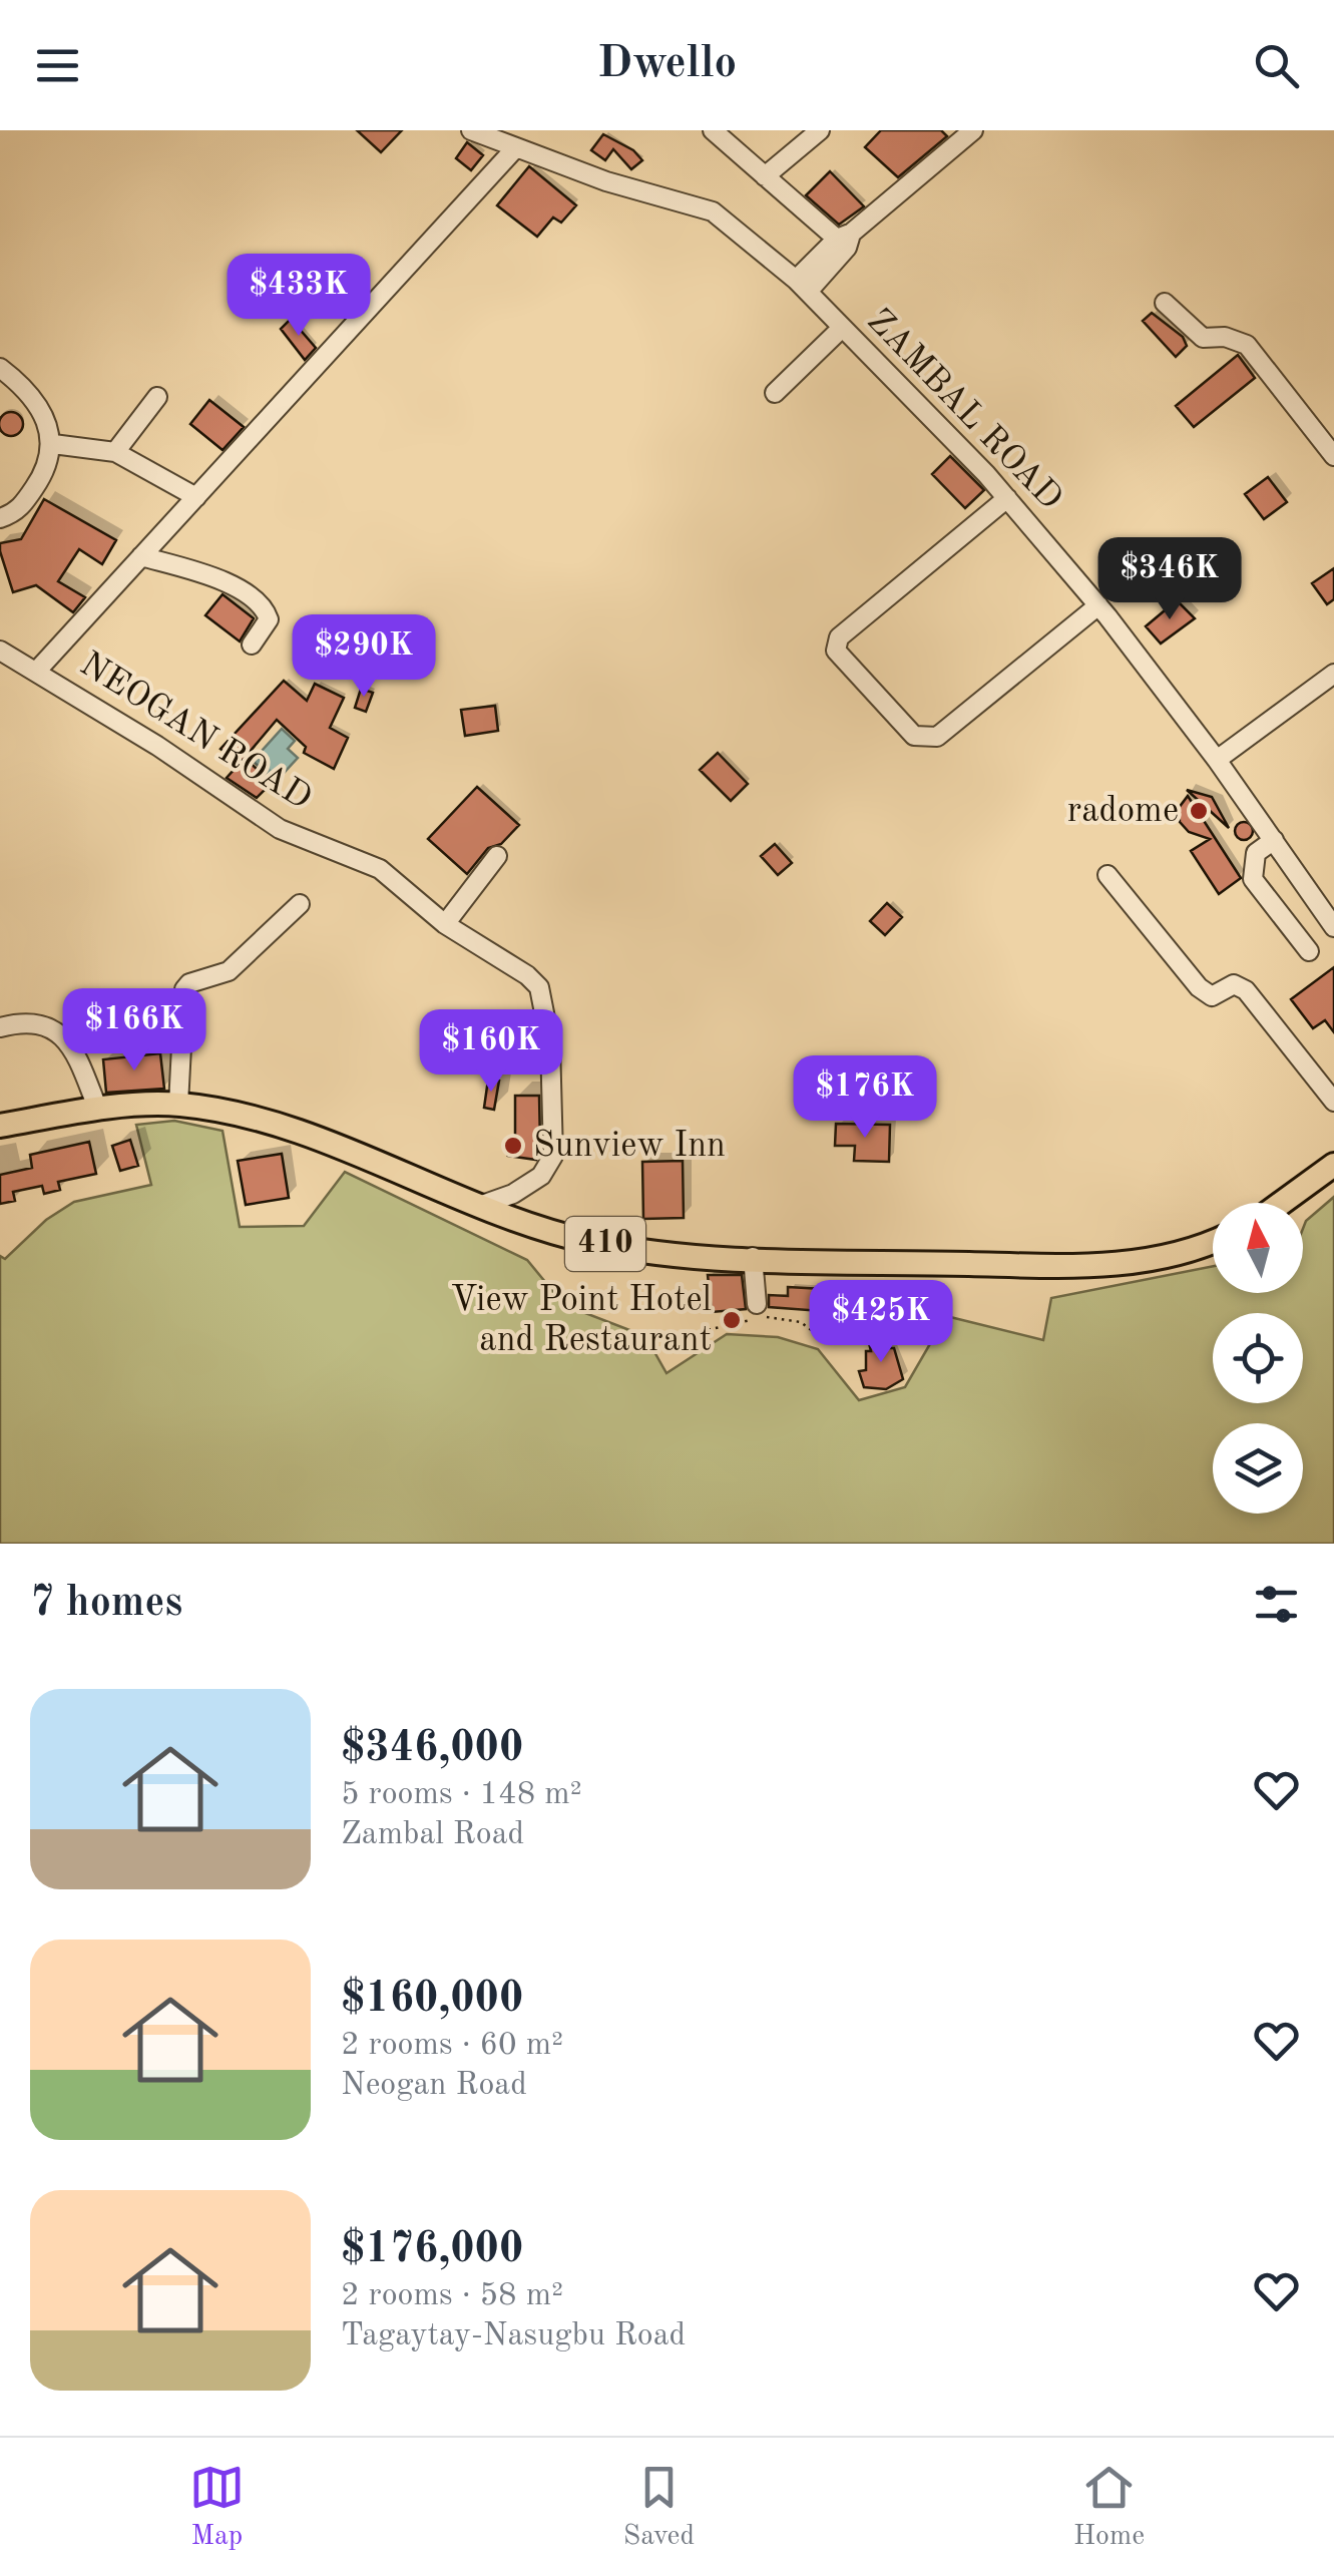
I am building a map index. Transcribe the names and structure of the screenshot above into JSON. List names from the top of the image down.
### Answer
{
  "streets": {
    "main road": ["410"],
    "street": ["ZAMBAL ROAD", "NEOGAN ROAD"]
  },
  "crossings": [
    ["NEOGAN ROAD", "410"]
  ],
  "places": ["radome", "Sunview Inn", "View Point Hotel and Restaurant"],
  "north": "top",
  "page": {
    "header": "Dwello",
    "price": [
      "$433K",
      "$346K",
      "$290K",
      "$166K",
      "$160K",
      "$176K",
      "$425K"
    ],
    "heading": "7 homes",
    "list": [
      {
        "name": "$346,000",
        "note": "5 rooms · 148 m² · Zambal Road"
      },
      {
        "name": "$160,000",
        "note": "2 rooms · 60 m² · Neogan Road"
      },
      {
        "name": "$176,000",
        "note": "2 rooms · 58 m² · Tagaytay-Nasugbu Road"
      }
    ],
    "tabs": ["Map", "Saved", "Home"]
  }
}
